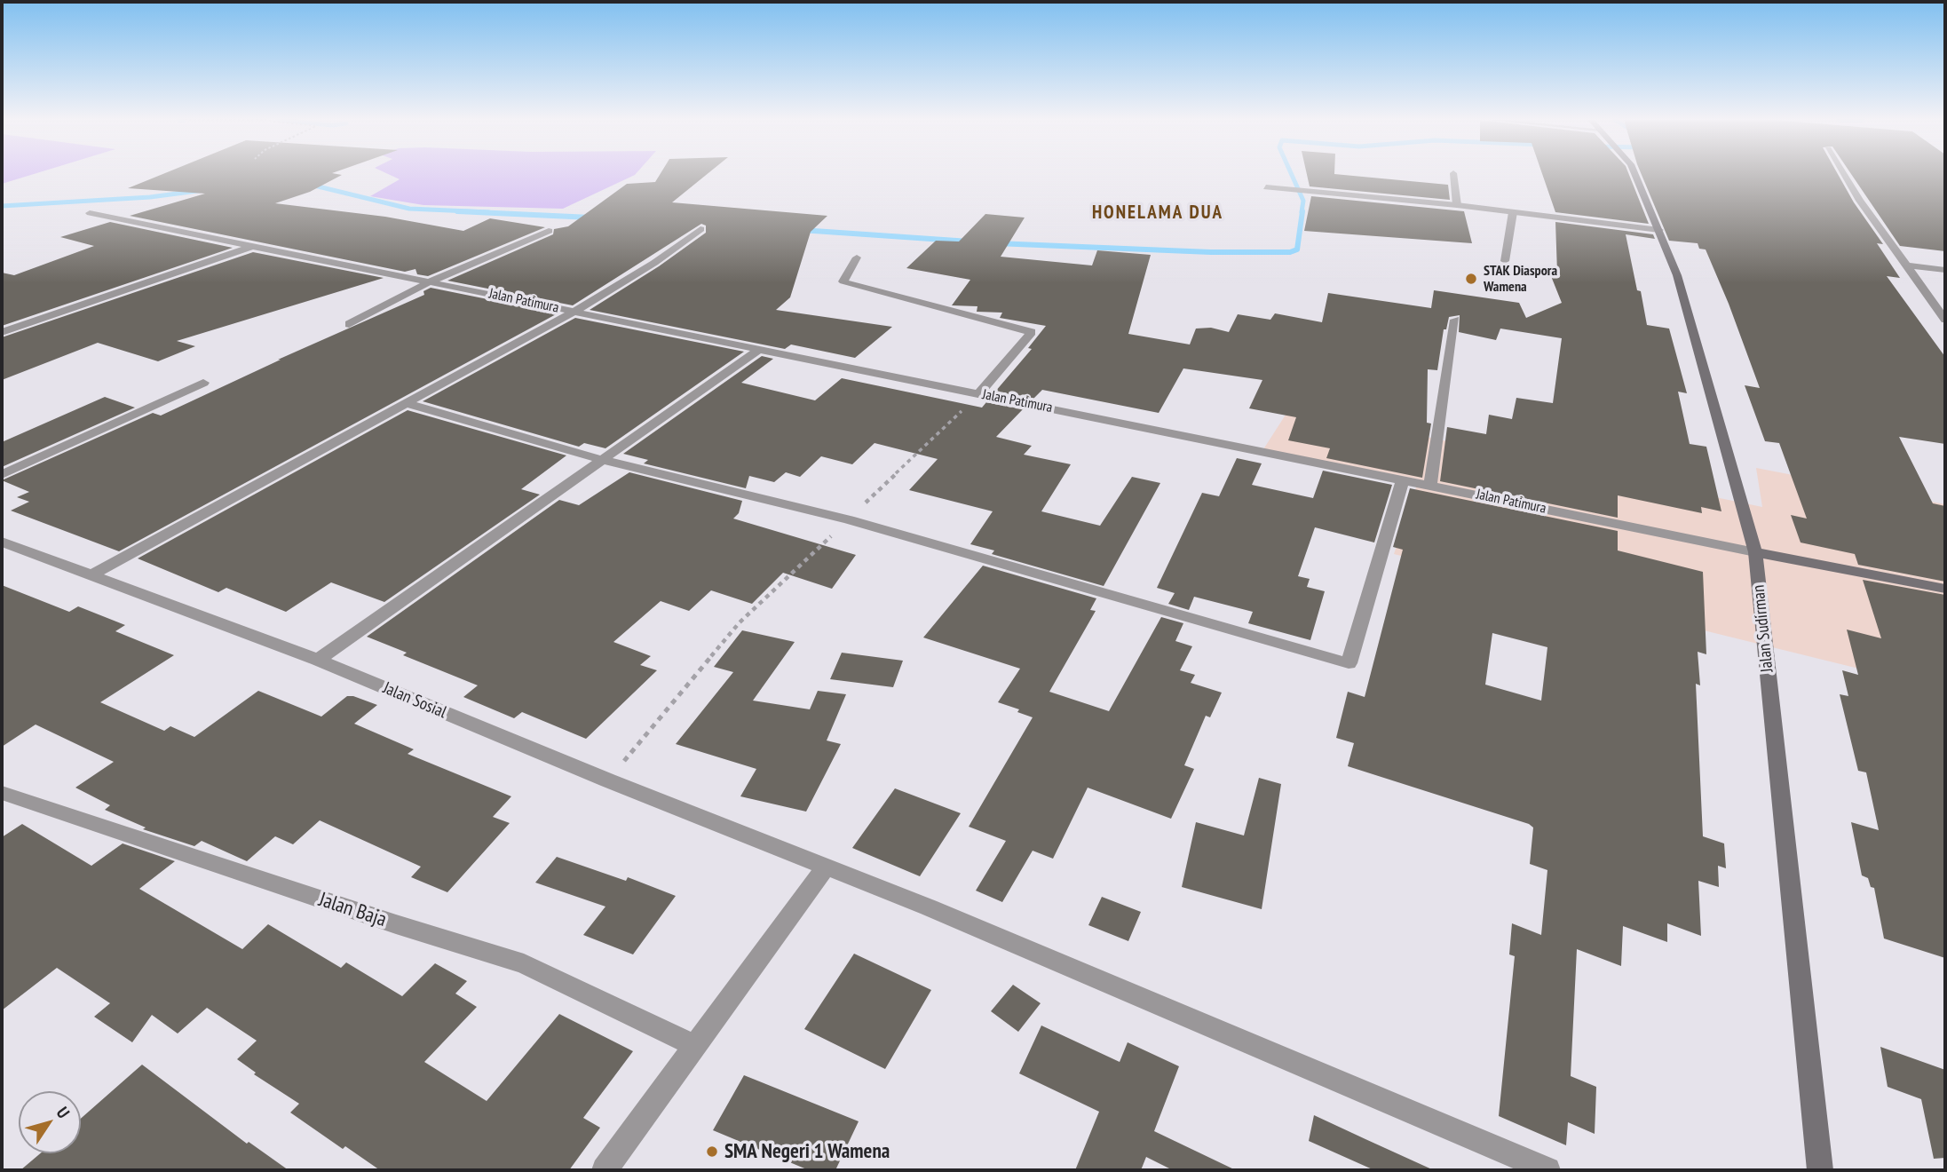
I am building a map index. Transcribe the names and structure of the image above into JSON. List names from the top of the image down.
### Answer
{
  "streets": {
    "street": [
      "Jalan Patimura",
      "Jalan Sudirman",
      "Jalan Sosial",
      "Jalan Baja"
    ]
  },
  "crossings": [
    ["Jalan Patimura", "Jalan Sudirman"]
  ],
  "districts": ["HONELAMA DUA"],
  "places": ["STAK Diaspora Wamena", "SMA Negeri 1 Wamena"],
  "north": "top right"
}
